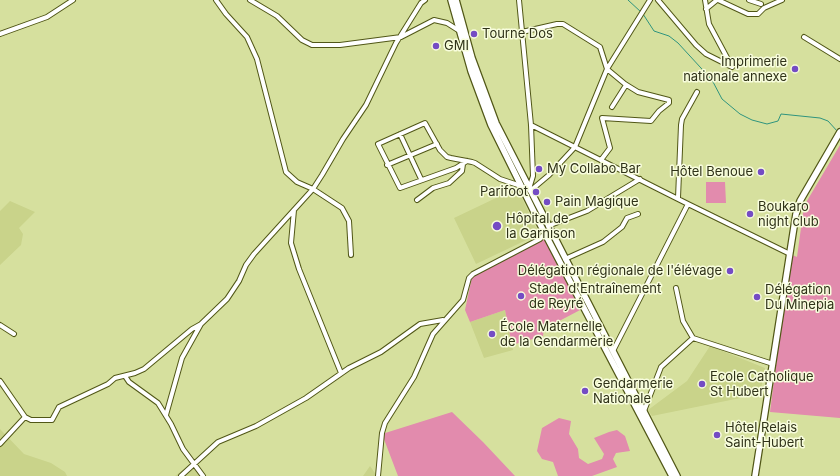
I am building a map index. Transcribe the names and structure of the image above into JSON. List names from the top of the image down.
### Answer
{
  "places": [
    "Tourne Dos",
    "GMI",
    "Imprimerie nationale annexe",
    "My Collabo Bar",
    "Hôtel Benoue",
    "Parifoot",
    "Pain Magique",
    "Boukaro night club",
    "Hôpital de la Garnison",
    "Délégation régionale de l'élévage",
    "Stade d'Entraînement de Reyré",
    "Délégation Du Minepia",
    "École Maternelle de la Gendarmerie",
    "Ecole Catholique St Hubert",
    "Gendarmerie Nationale",
    "Hôtel Relais Saint-Hubert"
  ]
}
